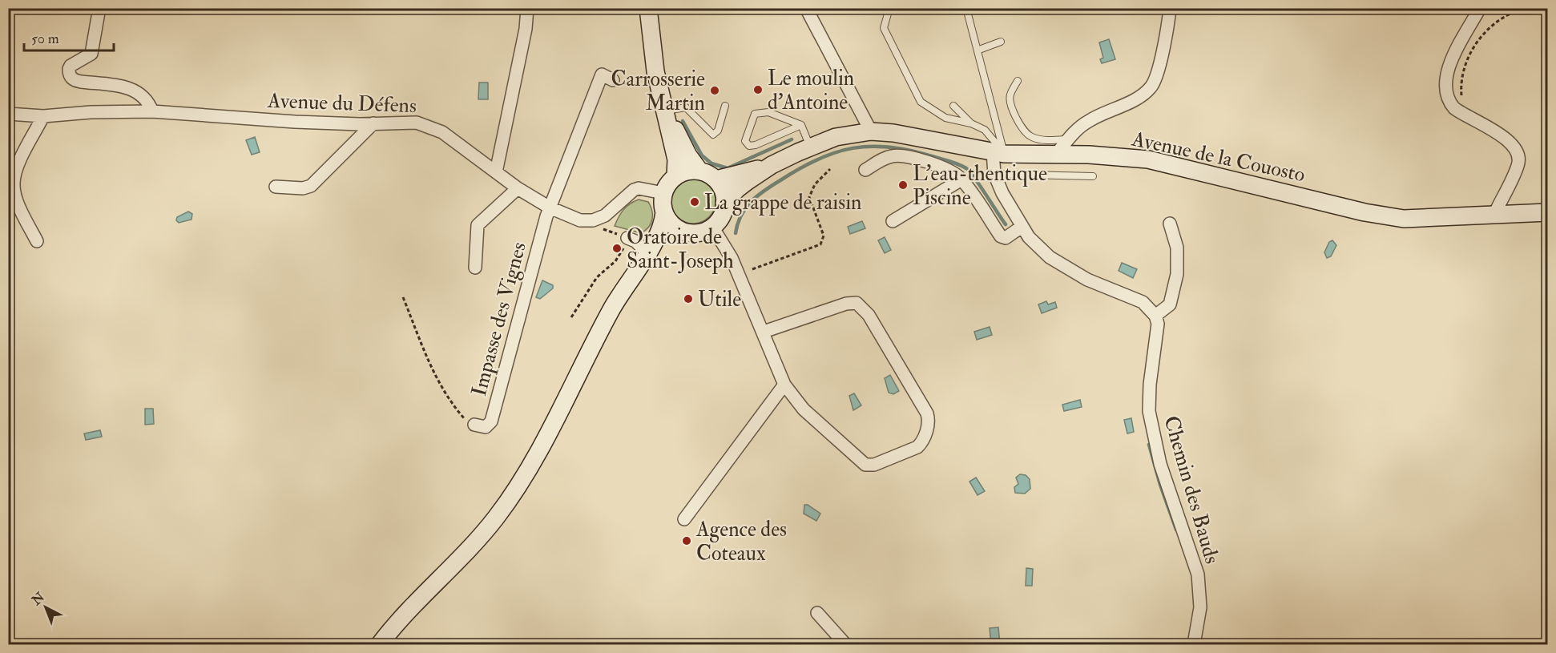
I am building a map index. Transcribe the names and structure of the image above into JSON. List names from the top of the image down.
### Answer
{
  "streets": {
    "main road": ["Avenue de la Couosto"],
    "street": ["Avenue du Défens", "Impasse des Vignes", "Chemin des Bauds"]
  },
  "crossings": [
    ["Avenue du Défens", "Avenue de la Couosto"],
    ["Avenue du Défens", "Impasse des Vignes"]
  ],
  "places": [
    "Le moulin d'Antoine",
    "Carrosserie Martin",
    "L’eau-thentique Piscine",
    "La grappe de raisin",
    "Oratoire de Saint-Joseph",
    "Utile",
    "Agence des Coteaux"
  ],
  "scale_bar": "50 m",
  "north": "top left"
}
